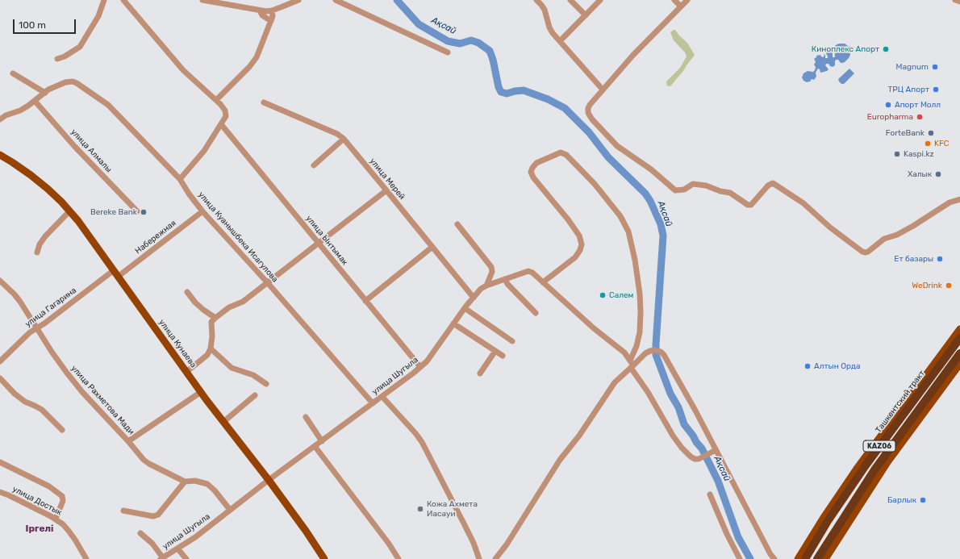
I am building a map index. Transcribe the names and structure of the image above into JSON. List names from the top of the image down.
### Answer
{
  "streets": {
    "highway": ["Ташкентский тракт", "KАZ06"],
    "main road": ["улица Кунаева"],
    "street": [
      "улица Алмалы",
      "улица Мерей",
      "Набережная",
      "улица Куанышбека Исагулова",
      "улица Ынтымак",
      "улица Гагарина",
      "улица Шугыла",
      "улица Рахметова Мади",
      "улица Достык"
    ]
  },
  "crossings": [
    ["улица Алмалы", "улица Куанышбека Исагулова"],
    ["улица Мерей", "улица Шугыла"],
    ["Набережная", "улица Куанышбека Исагулова"],
    ["Набережная", "улица Кунаева"],
    ["улица Куанышбека Исагулова", "улица Шугыла"],
    ["улица Ынтымак", "улица Шугыла"],
    ["улица Гагарина", "улица Кунаева"],
    ["улица Гагарина", "улица Рахметова Мади"],
    ["улица Кунаева", "улица Шугыла"]
  ],
  "districts": ["Іргелі"],
  "water": ["Ақсай"],
  "places": [
    "Киноплекс Апорт",
    "Magnum",
    "ТРЦ Апорт",
    "Апорт Молл",
    "Europharma",
    "ForteBank",
    "KFC",
    "Kaspi.kz",
    "Халык",
    "Bereke Bank",
    "Ет базары",
    "WeDrink",
    "Салем",
    "Алтын Орда",
    "Барлык",
    "Кожа Ахмета Иасауи"
  ],
  "scale_bar": "100 m"
}
